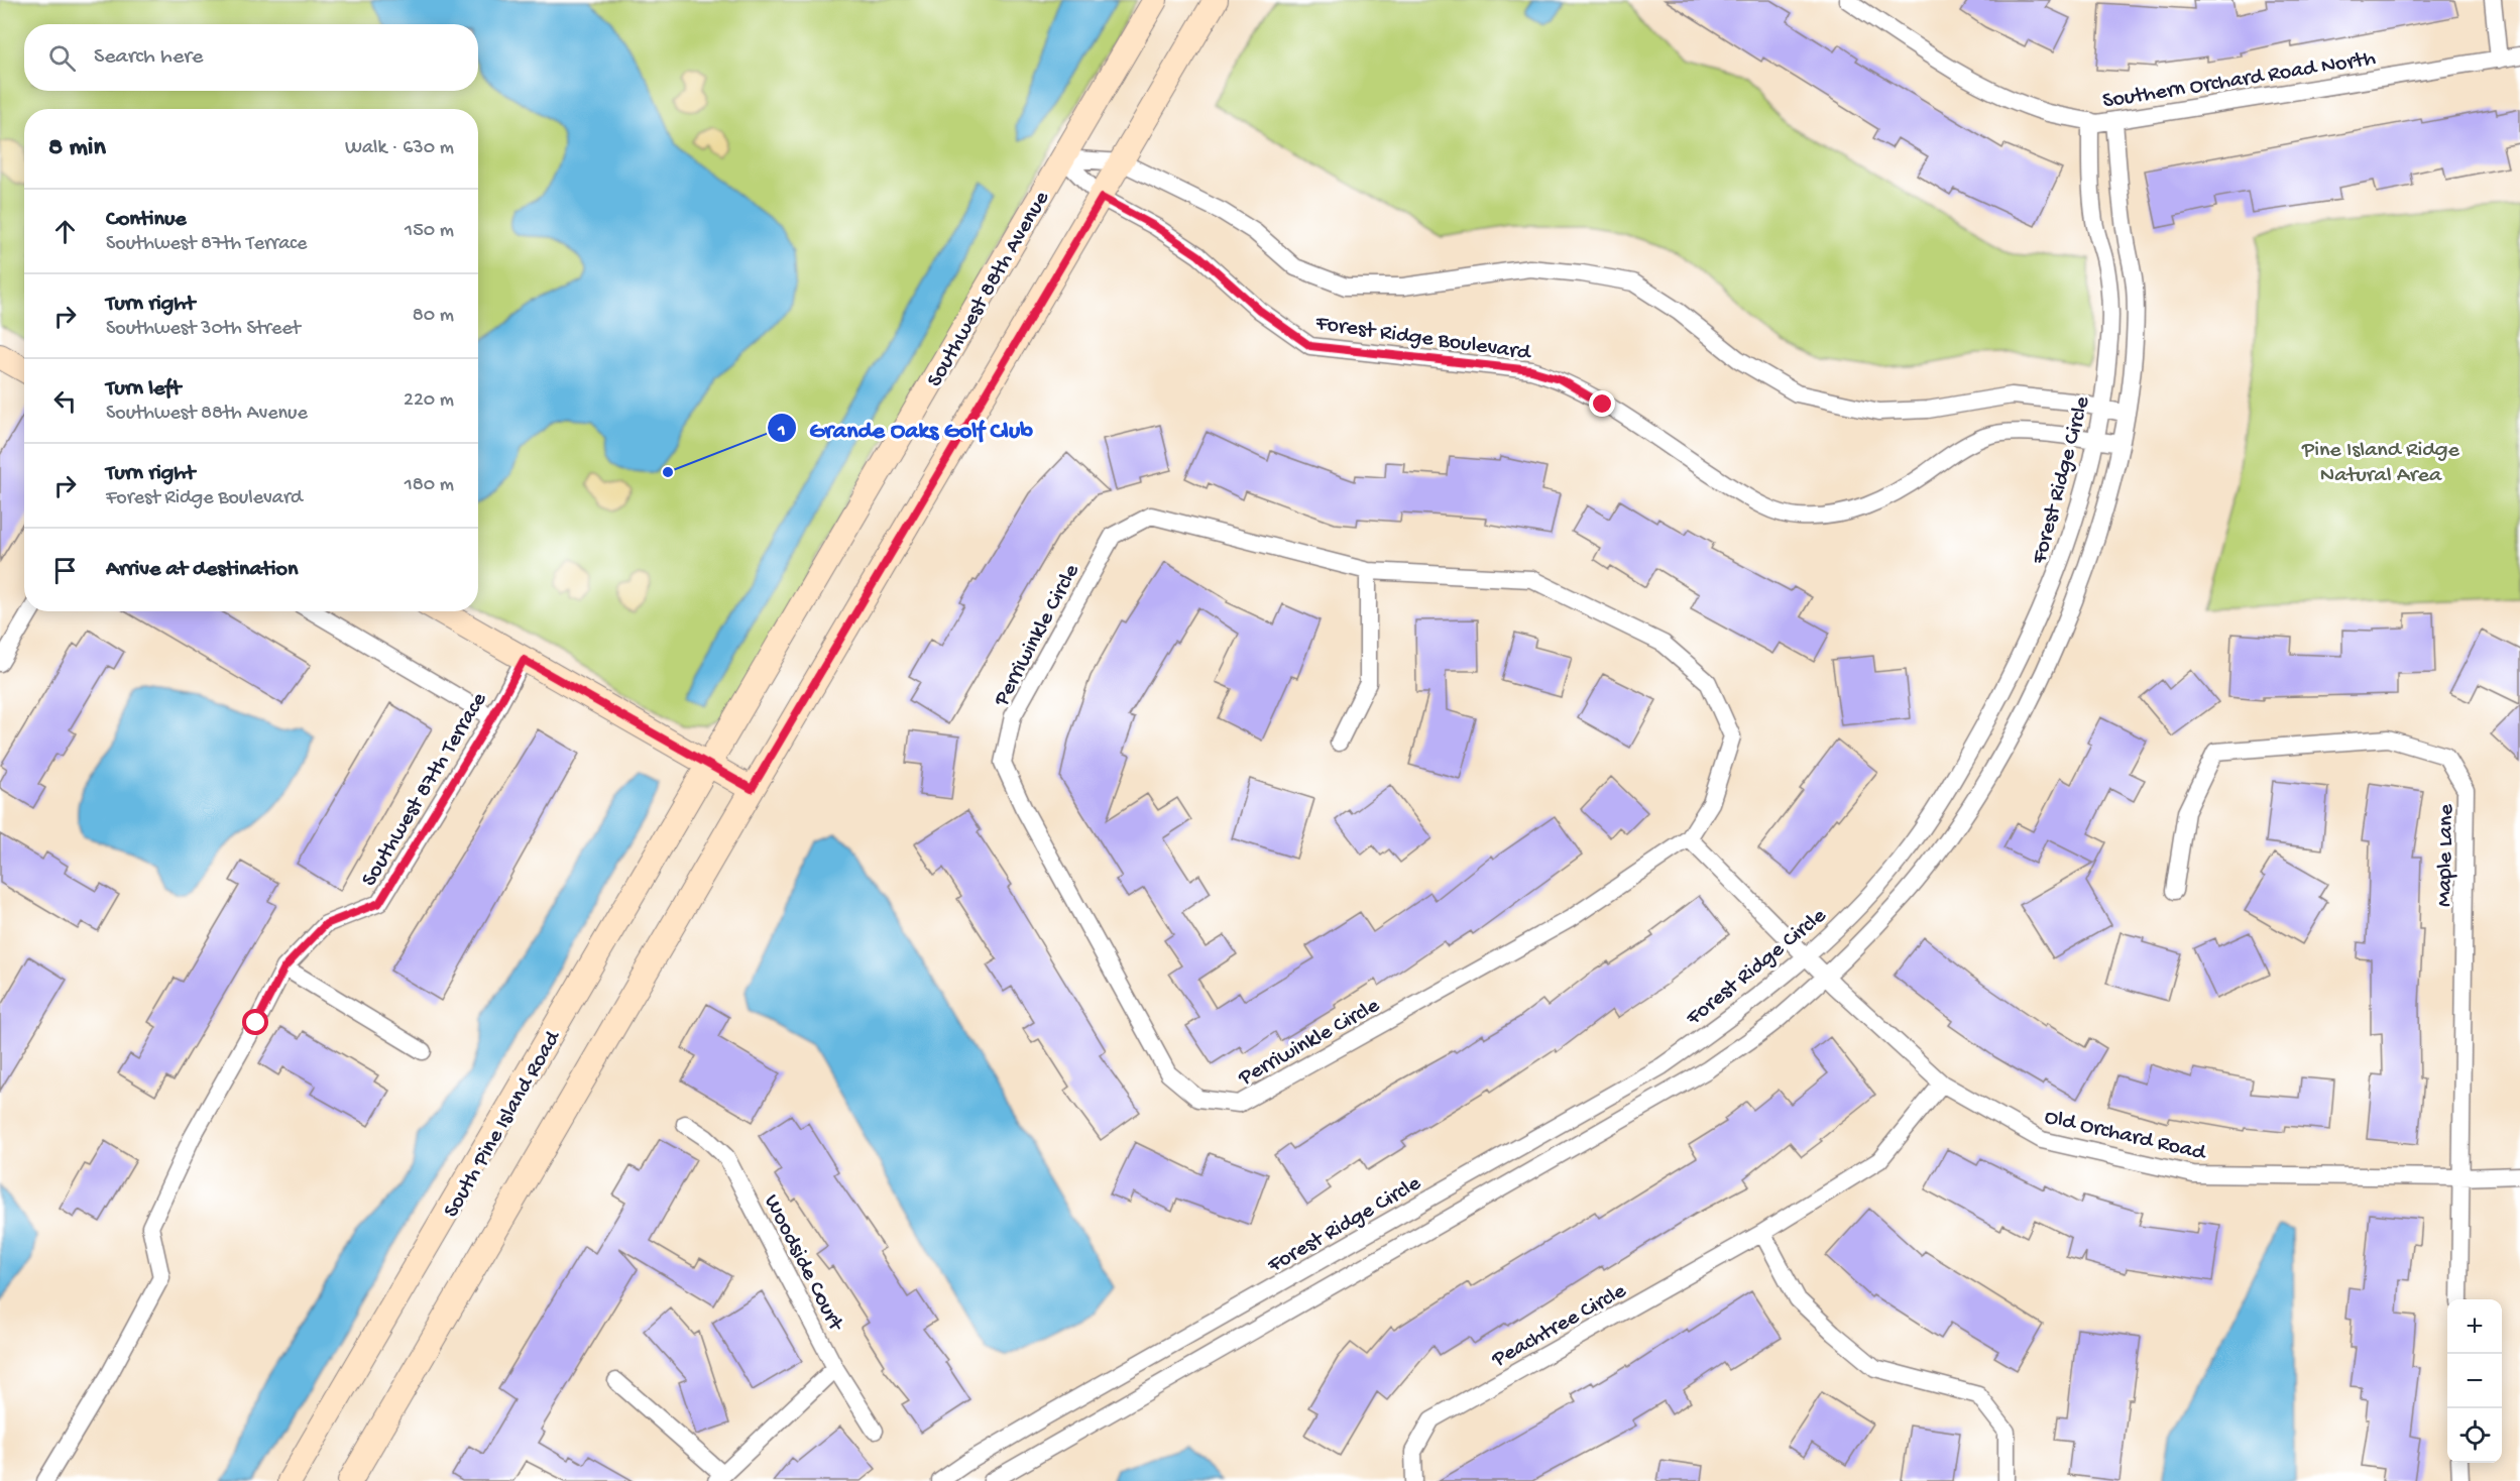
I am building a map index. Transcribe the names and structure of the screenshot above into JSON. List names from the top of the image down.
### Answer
{
  "streets": {
    "main road": ["Southwest 88th Avenue", "South Pine Island Road"],
    "street": [
      "Southern Orchard Road North",
      "Forest Ridge Boulevard",
      "Forest Ridge Circle",
      "Perriwinkle Circle",
      "Southwest 87th Terrace",
      "Maple Lane",
      "Old Orchard Road",
      "Woodside Court",
      "Peachtree Circle"
    ]
  },
  "crossings": [
    ["Southern Orchard Road North", "Forest Ridge Circle"],
    ["Southwest 88th Avenue", "Forest Ridge Boulevard"],
    ["Southwest 88th Avenue", "South Pine Island Road"],
    ["Forest Ridge Boulevard", "Forest Ridge Circle"],
    ["Forest Ridge Circle", "Old Orchard Road"],
    ["Perriwinkle Circle", "Old Orchard Road"],
    ["Maple Lane", "Old Orchard Road"],
    ["Old Orchard Road", "Peachtree Circle"]
  ],
  "parks": ["Pine Island Ridge Natural Area"],
  "places": ["Grande Oaks Golf Club"],
  "page": {
    "search": "Search here",
    "heading": ["8 min", "Walk · 630 m"],
    "list": [
      ["Continue", "Southwest 87th Terrace", "150 m"],
      ["Turn right", "Southwest 30th Street", "80 m"],
      ["Turn left", "Southwest 88th Avenue", "220 m"],
      ["Turn right", "Forest Ridge Boulevard", "180 m"],
      "Arrive at destination"
    ],
    "map_buttons": ["+", "−"]
  }
}
